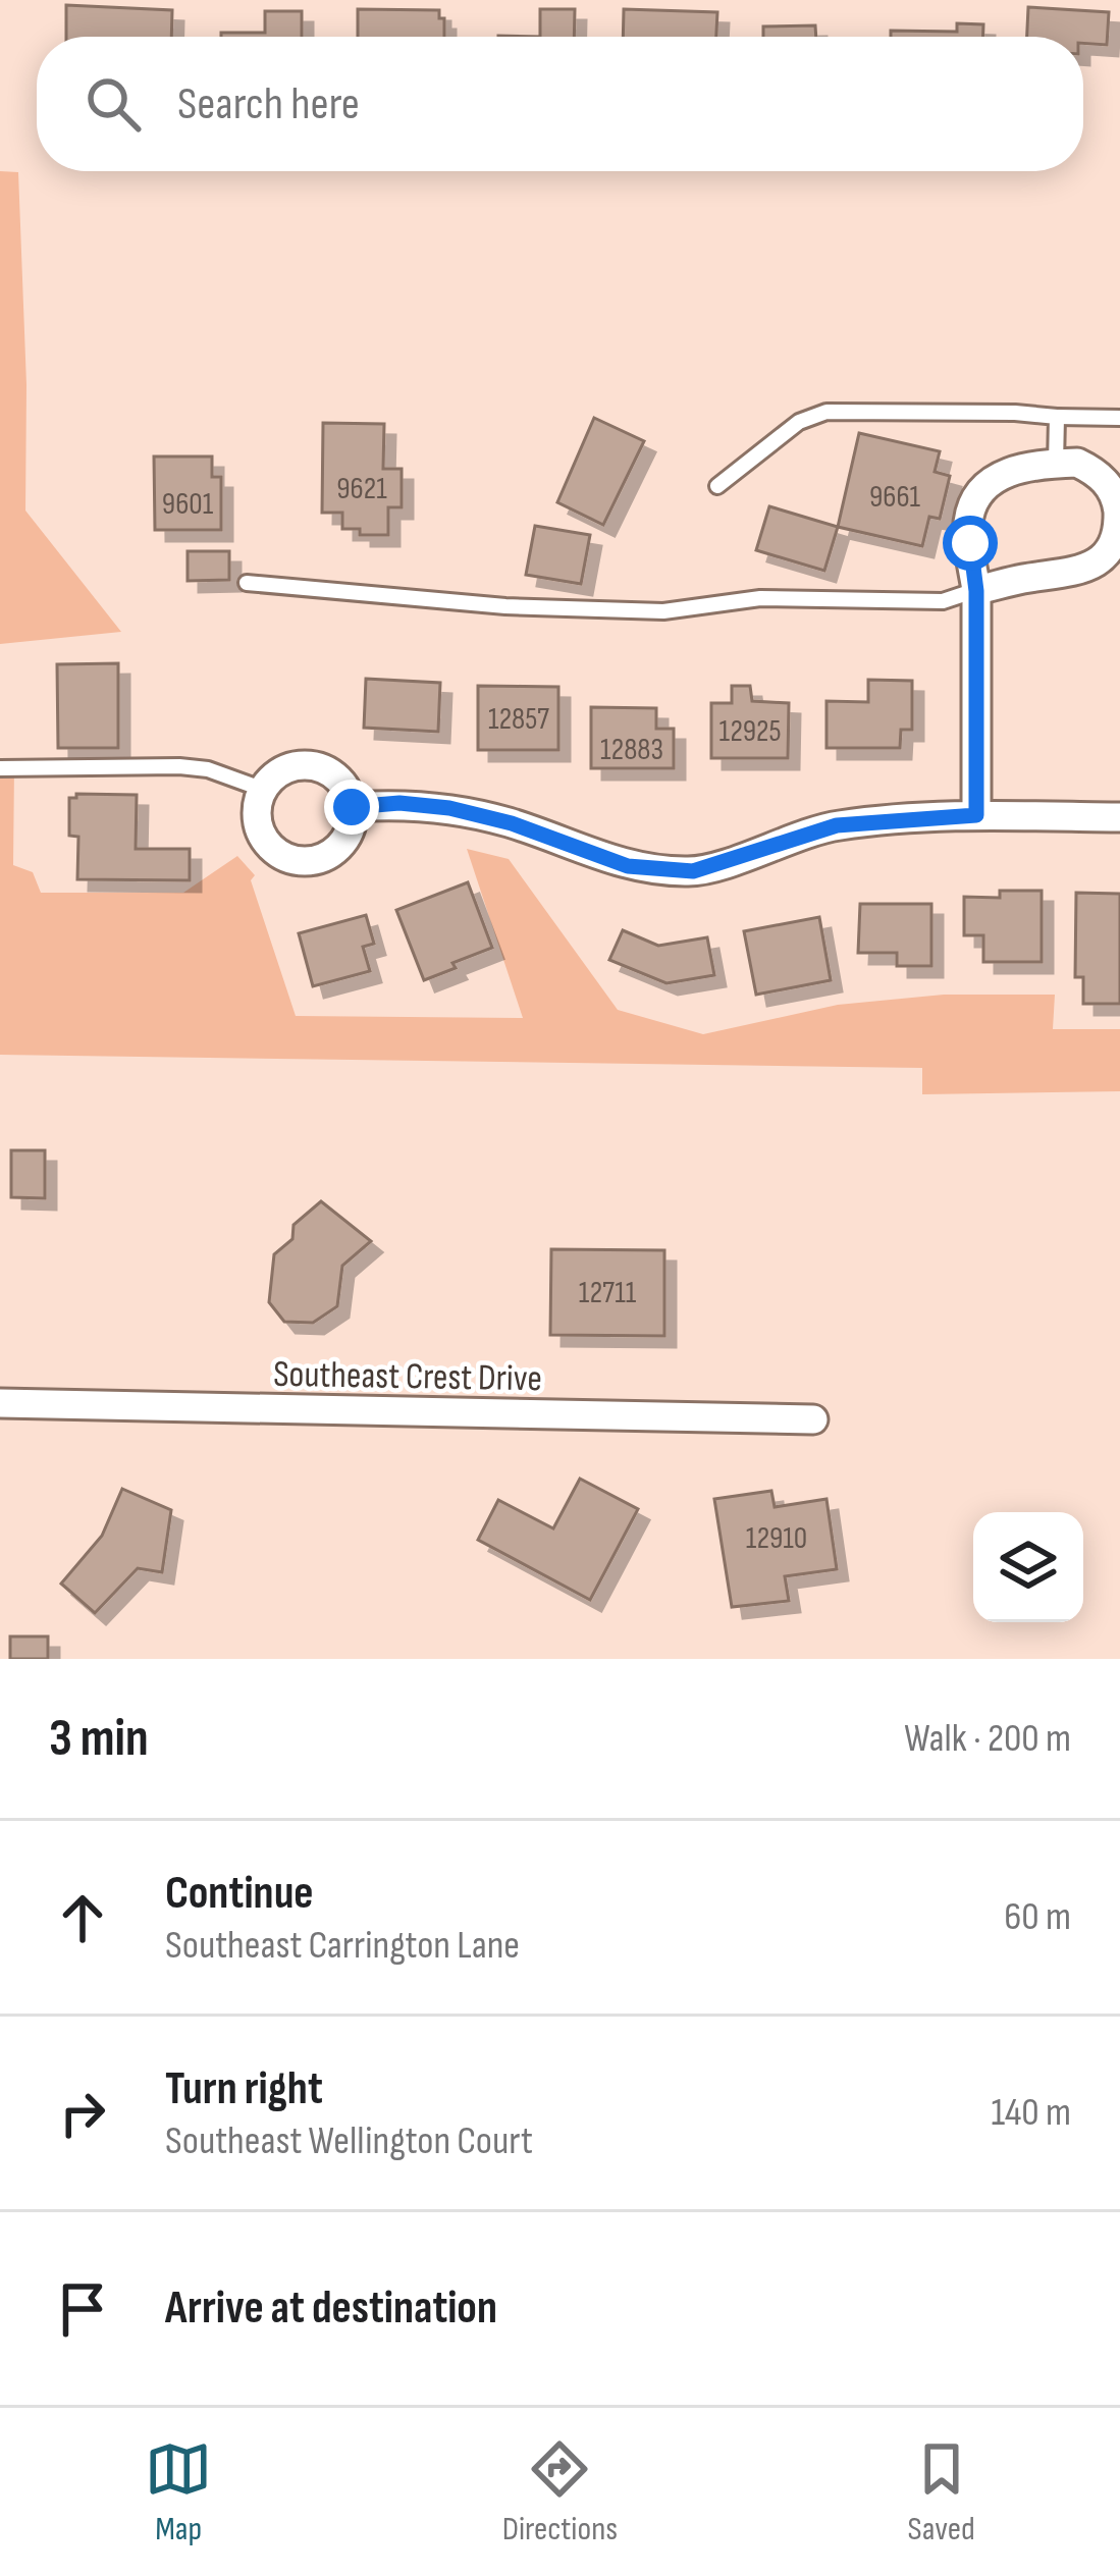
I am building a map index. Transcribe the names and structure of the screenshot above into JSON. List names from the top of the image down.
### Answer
{
  "streets": {
    "street": ["Southeast Crest Drive"]
  },
  "house_numbers": [
    "9621",
    "9661",
    "9601",
    "12857",
    "12925",
    "12883",
    "12711",
    "12910"
  ],
  "page": {
    "search": "Search here",
    "heading": ["3 min", "Walk · 200 m"],
    "list": [
      ["Continue", "Southeast Carrington Lane", "60 m"],
      ["Turn right", "Southeast Wellington Court", "140 m"],
      "Arrive at destination"
    ],
    "nav": ["Map", "Directions", "Saved"]
  }
}
